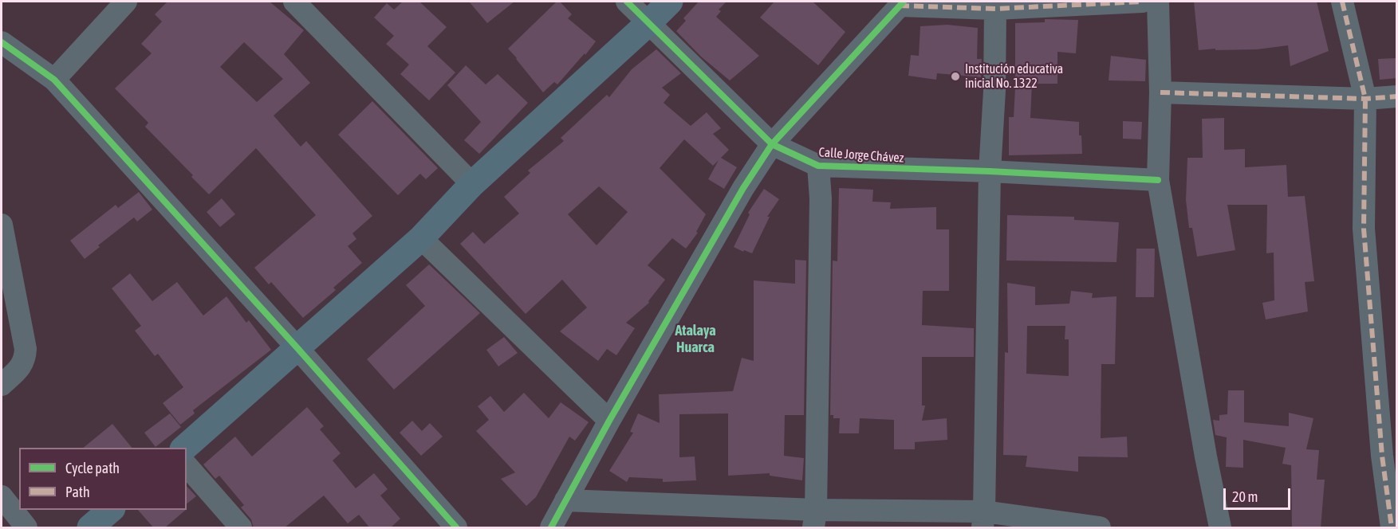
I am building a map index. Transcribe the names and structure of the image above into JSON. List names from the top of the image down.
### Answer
{
  "streets": {
    "street": ["Calle Jorge Chávez"]
  },
  "districts": ["Atalaya Huarca"],
  "places": ["Institución educativa inicial No. 1322"],
  "legend": ["Cycle path", "Path"],
  "scale_bar": "20 m"
}
